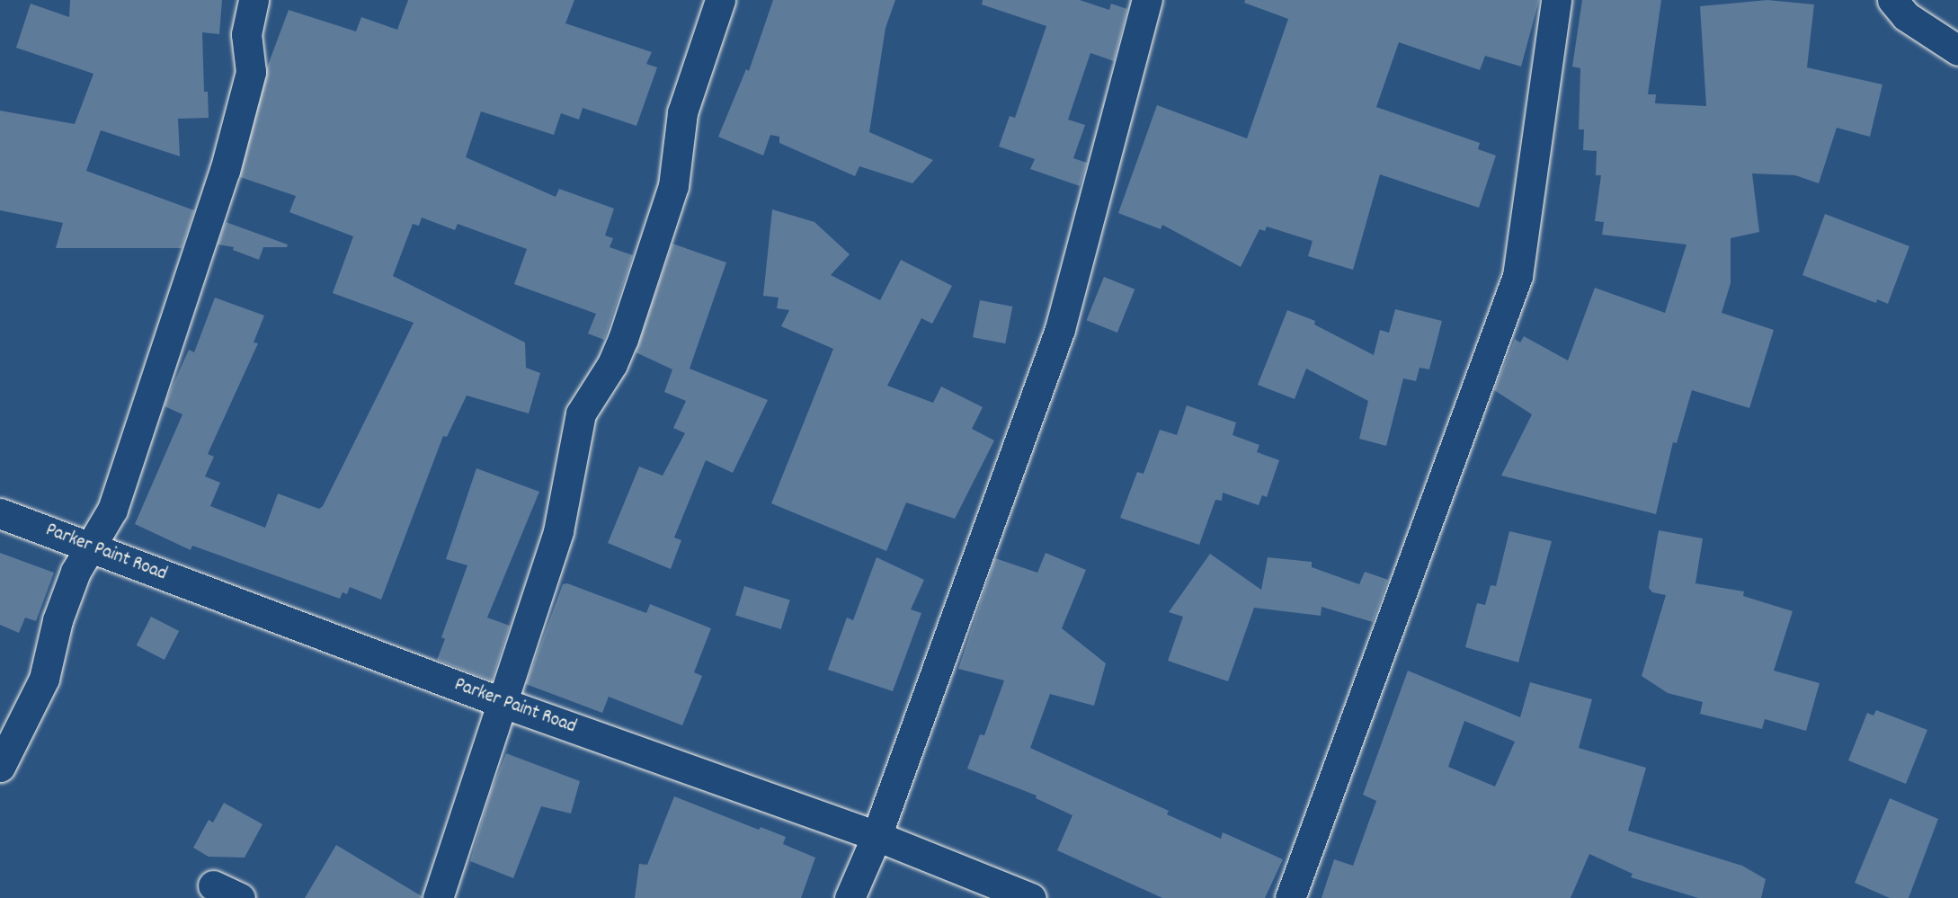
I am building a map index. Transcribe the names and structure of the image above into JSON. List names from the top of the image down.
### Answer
{
  "streets": {
    "street": ["Parker Paint Road"]
  }
}
